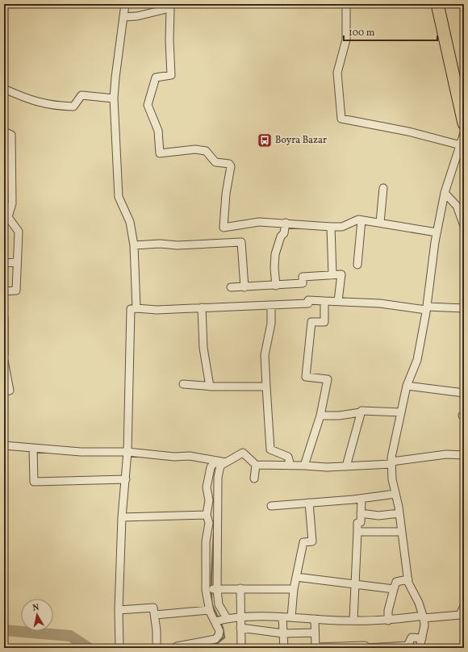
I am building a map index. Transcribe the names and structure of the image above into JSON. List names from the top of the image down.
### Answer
{
  "places": {
    "bus stop": ["Boyra Bazar"]
  },
  "scale_bar": "100 m",
  "north": "top"
}
